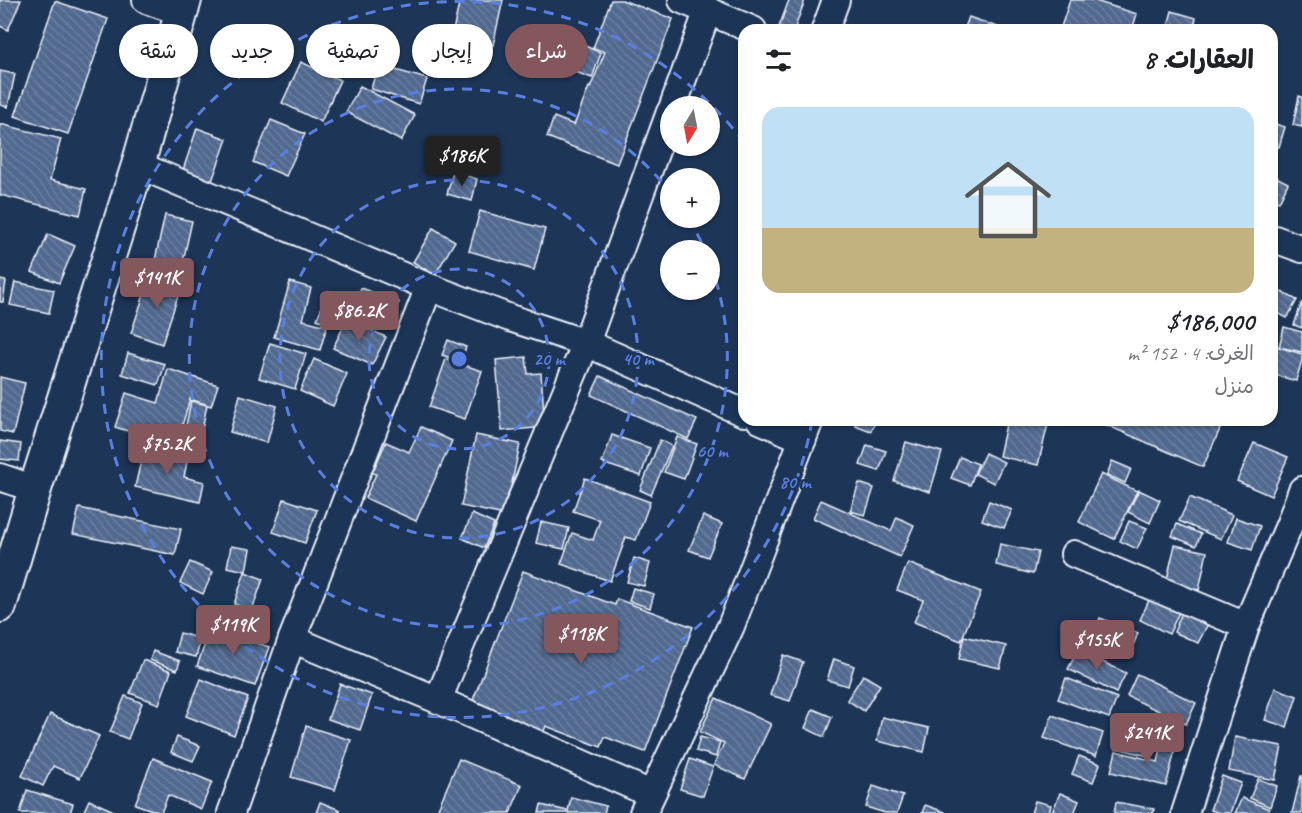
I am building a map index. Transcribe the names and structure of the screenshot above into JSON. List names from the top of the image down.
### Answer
{
  "north": "bottom",
  "page": {
    "chip": [
      "شراء",
      "إيجار",
      "تصفية",
      "جديد",
      "شقة"
    ],
    "heading": "العقارات: 8",
    "map_buttons": ["+", "−"],
    "list": [
      {
        "name": "$186,000",
        "note": "الغرف: 4 · 152 m² · منزل"
      }
    ],
    "price": [
      "$186K",
      "$141K",
      "$86.2K",
      "$75.2K",
      "$119K",
      "$118K",
      "$155K",
      "$241K"
    ]
  },
  "rings": [
    "20 m",
    "40 m",
    "60 m",
    "80 m"
  ]
}
